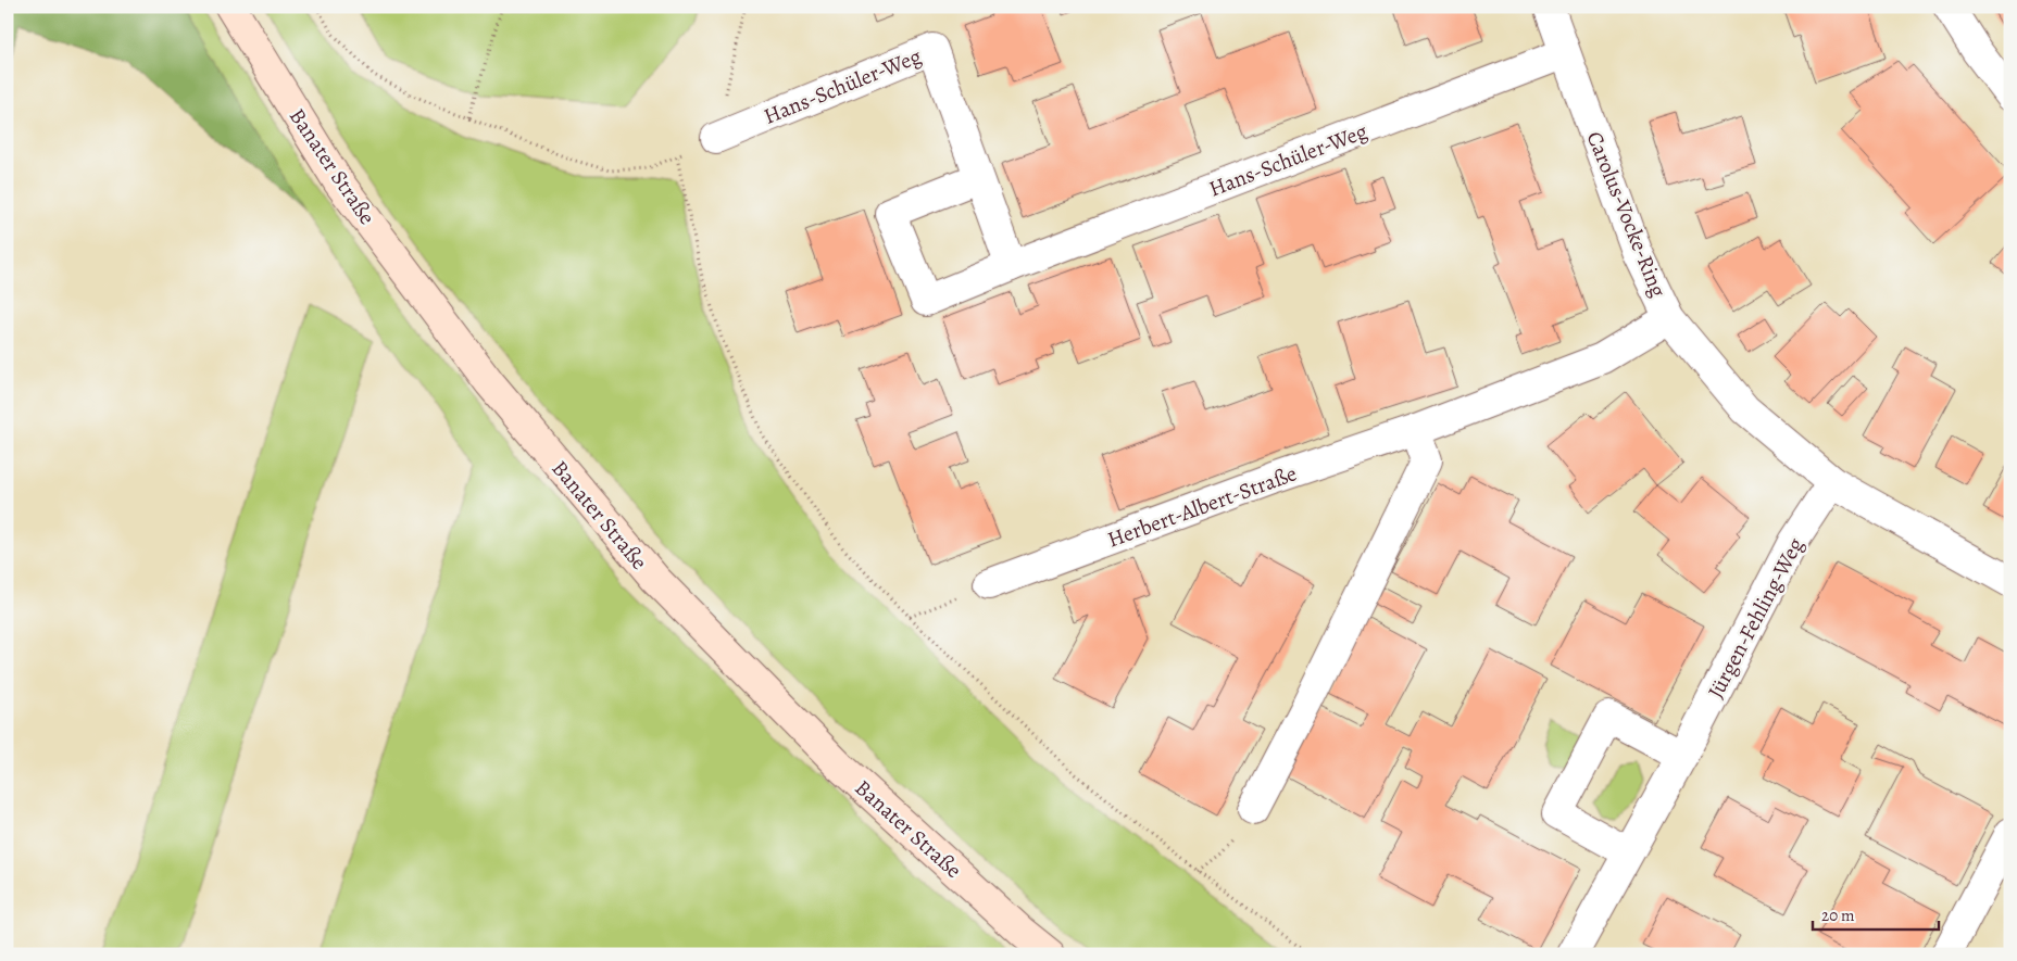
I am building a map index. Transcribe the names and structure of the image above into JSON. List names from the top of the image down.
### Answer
{
  "streets": {
    "main road": ["Banater Straße"],
    "street": [
      "Hans-Schüler-Weg",
      "Carolus-Vocke-Ring",
      "Herbert-Albert-Straße",
      "Jürgen-Fehling-Weg"
    ]
  },
  "crossings": [
    ["Hans-Schüler-Weg", "Carolus-Vocke-Ring"],
    ["Carolus-Vocke-Ring", "Herbert-Albert-Straße"],
    ["Carolus-Vocke-Ring", "Jürgen-Fehling-Weg"]
  ],
  "scale_bar": "20 m"
}
